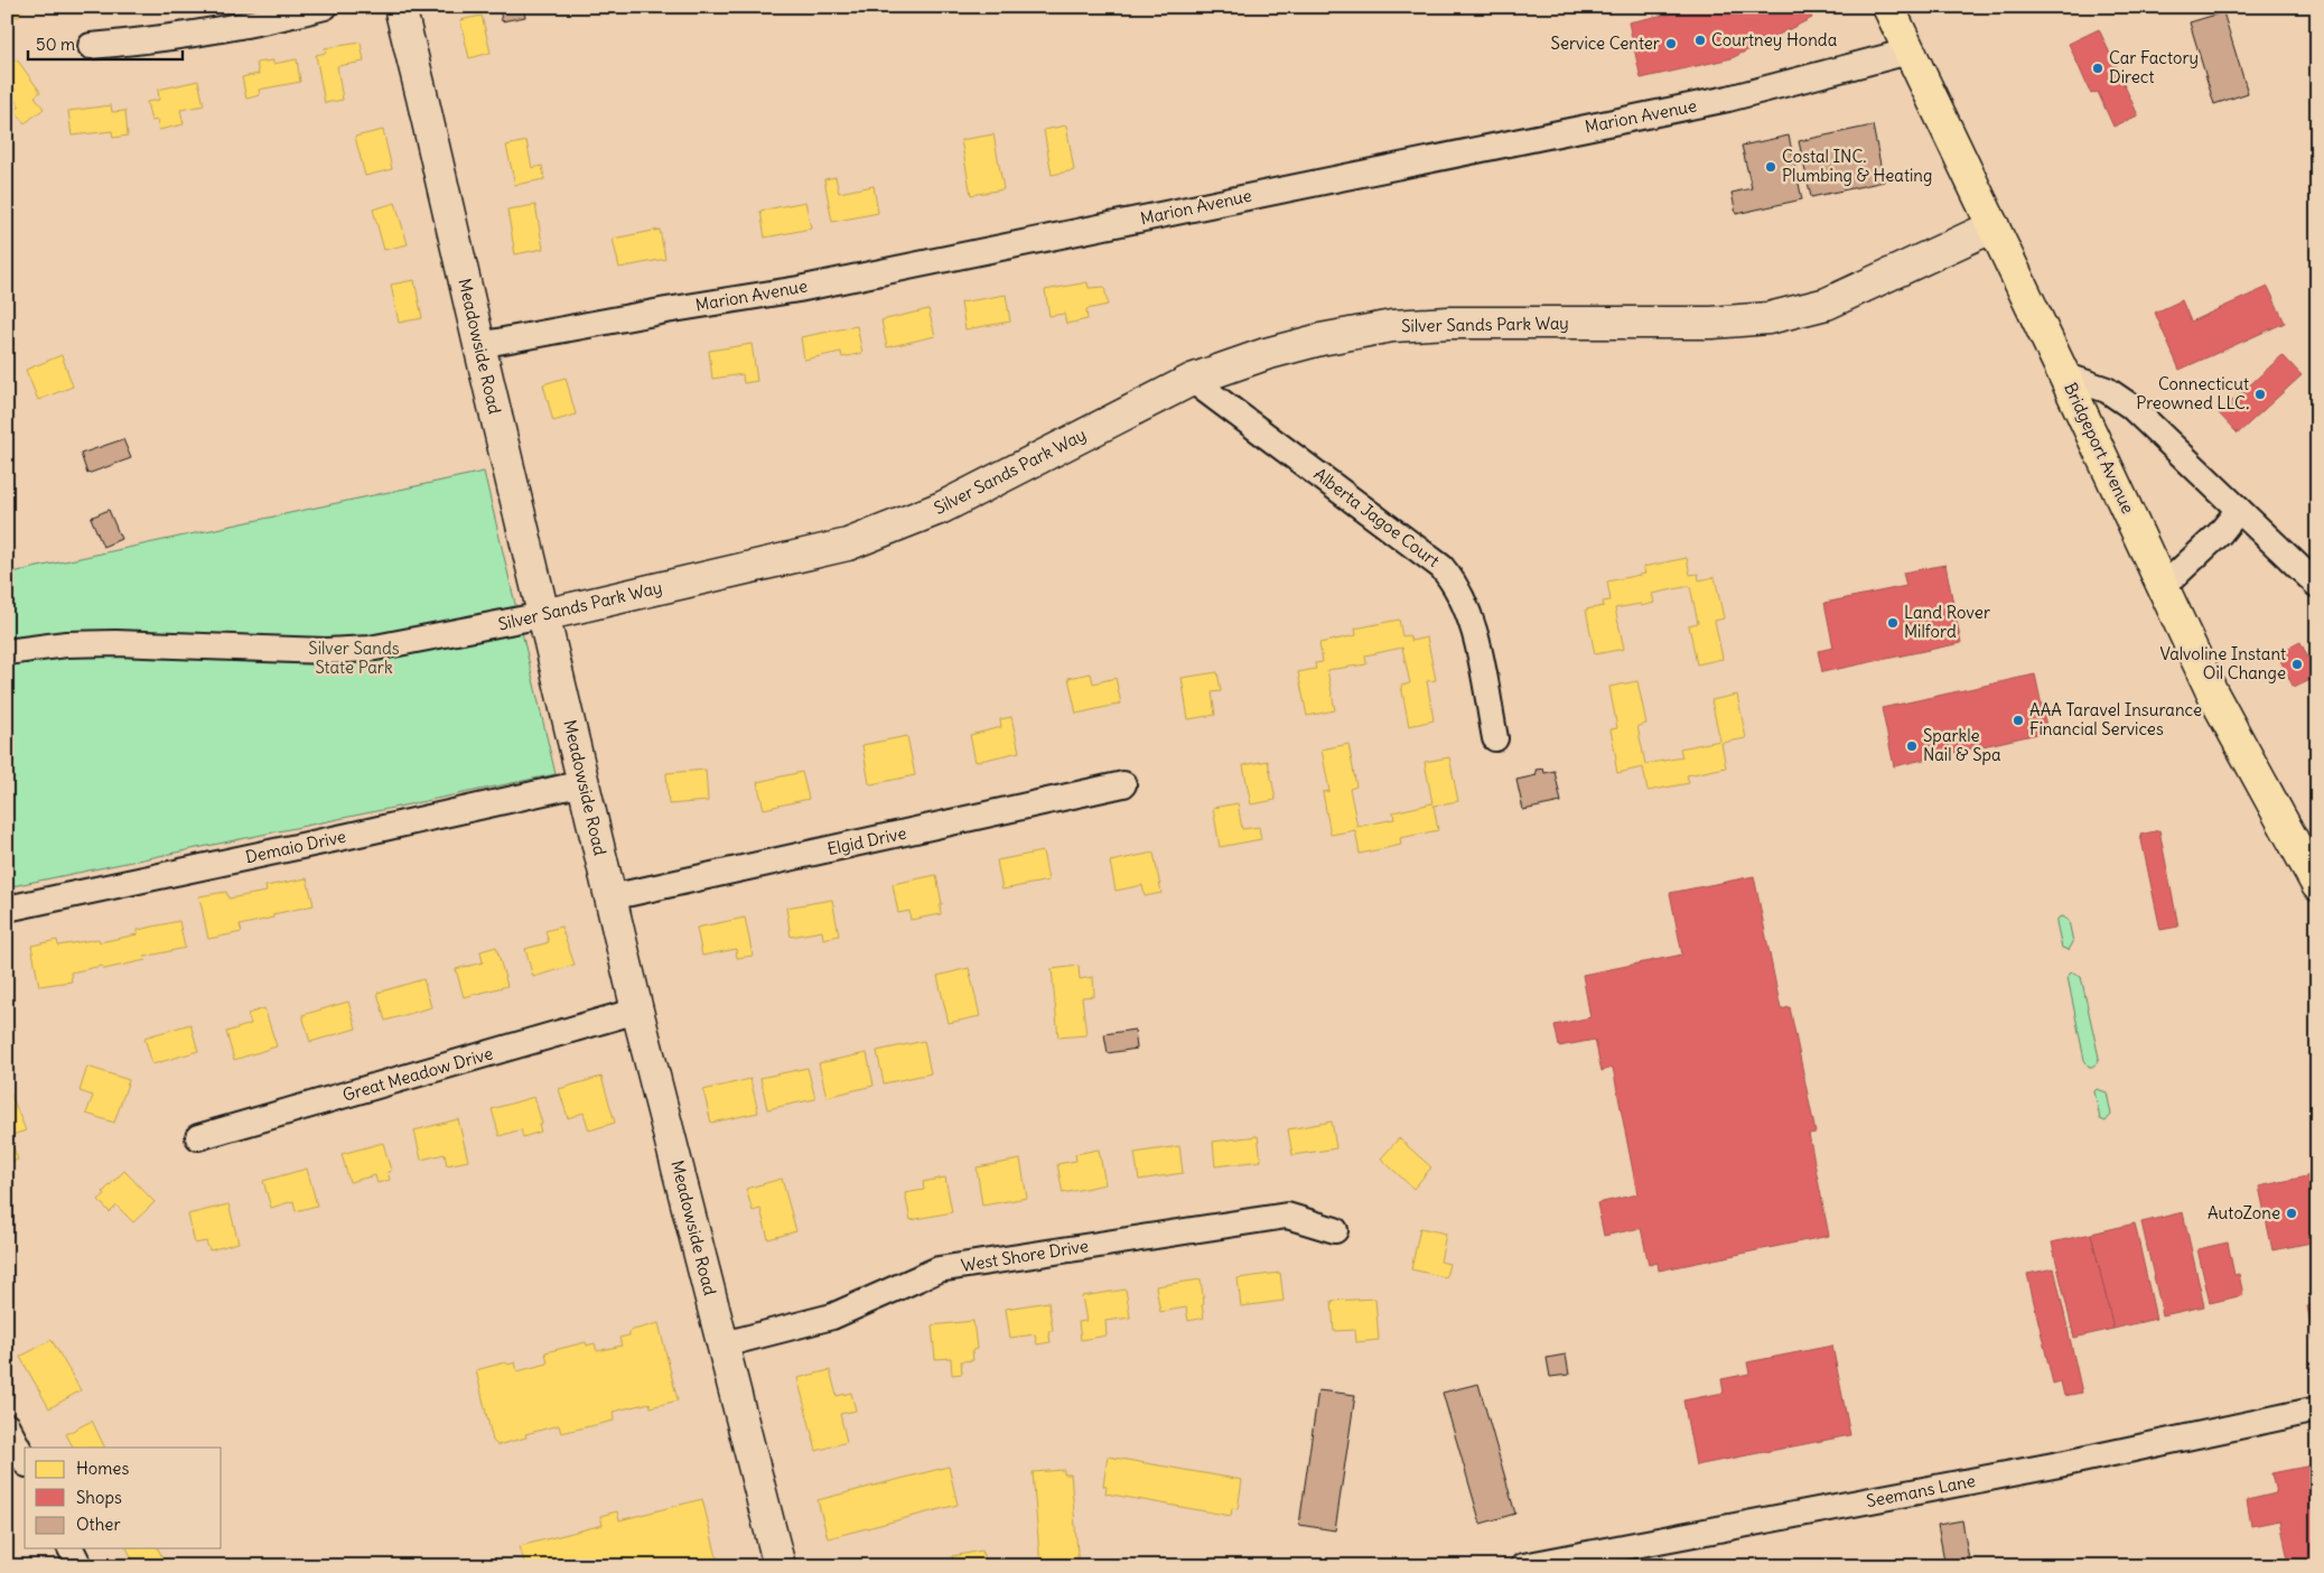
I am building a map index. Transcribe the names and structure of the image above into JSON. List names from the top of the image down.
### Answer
{
  "streets": {
    "main road": ["Silver Sands Park Way", "Meadowside Road", "Bridgeport Avenue"],
    "street": [
      "Marion Avenue",
      "Alberta Jagoe Court",
      "Elgid Drive",
      "Demaio Drive",
      "Great Meadow Drive",
      "West Shore Drive",
      "Seemans Lane"
    ]
  },
  "crossings": [
    ["Marion Avenue", "Meadowside Road"],
    ["Marion Avenue", "Bridgeport Avenue"],
    ["Silver Sands Park Way", "Meadowside Road"],
    ["Silver Sands Park Way", "Bridgeport Avenue"],
    ["Silver Sands Park Way", "Alberta Jagoe Court"],
    ["Meadowside Road", "Elgid Drive"],
    ["Meadowside Road", "Demaio Drive"],
    ["Meadowside Road", "Great Meadow Drive"],
    ["Meadowside Road", "West Shore Drive"]
  ],
  "parks": ["Silver Sands State Park"],
  "places": [
    "Courtney Honda",
    "Service Center",
    "Car Factory Direct",
    "Costal INC. Plumbing & Heating",
    "Connecticut Preowned LLC.",
    "Land Rover Milford",
    "Valvoline Instant Oil Change",
    "AAA Taravel Insurance Financial Services",
    "Sparkle Nail & Spa",
    "AutoZone"
  ],
  "legend": ["Homes", "Shops", "Other"],
  "scale_bar": "50 m"
}
